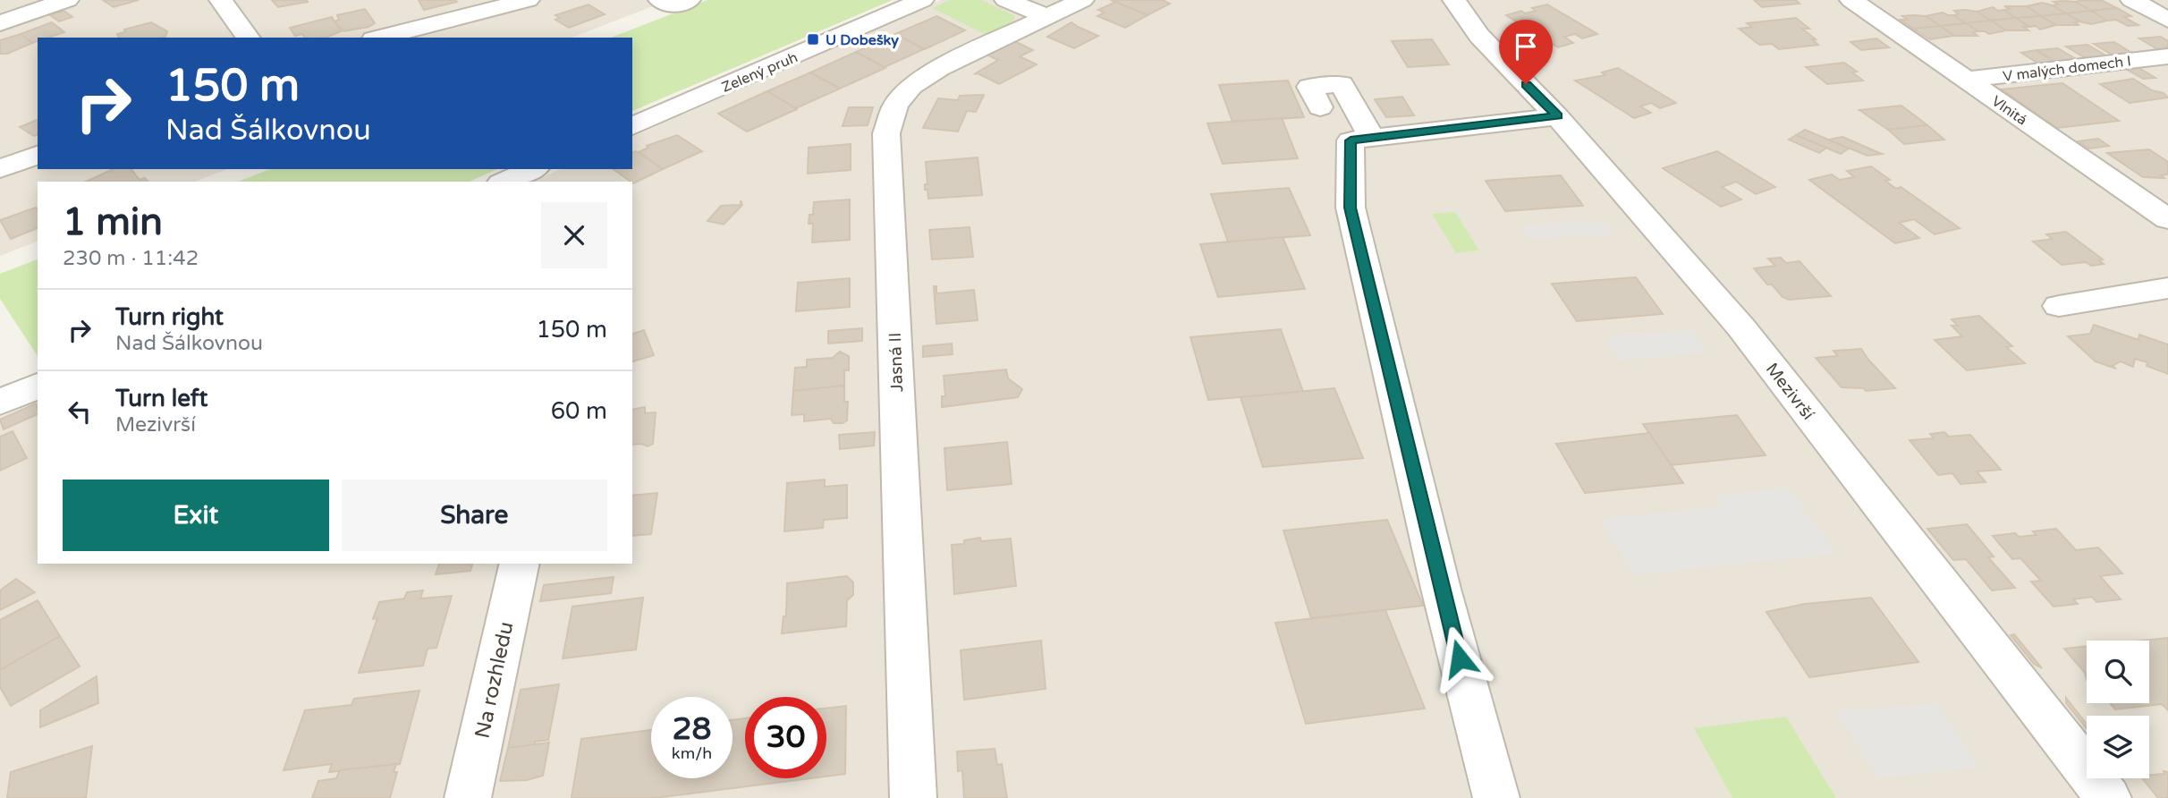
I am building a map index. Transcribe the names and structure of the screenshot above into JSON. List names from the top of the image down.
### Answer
{
  "streets": {
    "street": [
      "V malých domech I",
      "Zelený pruh",
      "Vlnitá",
      "Jasná II",
      "Mezivrší",
      "Na rozhledu"
    ]
  },
  "crossings": [
    ["V malých domech I", "Vlnitá"]
  ],
  "places": {
    "transit": ["U Dobešky"]
  },
  "page": {
    "turn": ["150 m", "Nad Šálkovnou"],
    "heading": ["1 min", "230 m · 11:42"],
    "list": [
      {
        "name": "Turn right",
        "note": "Nad Šálkovnou",
        "value": "150 m"
      },
      {
        "name": "Turn left",
        "note": "Mezivrší",
        "value": "60 m"
      }
    ],
    "buttons": ["Exit", "Share"],
    "speed": "28 km/h",
    "limit": "30"
  }
}
